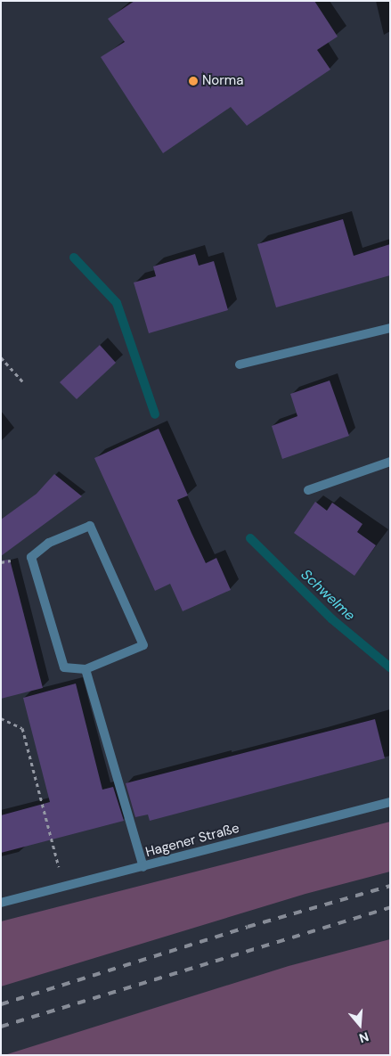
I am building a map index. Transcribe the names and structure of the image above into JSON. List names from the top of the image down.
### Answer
{
  "streets": {
    "street": ["Hagener Straße"]
  },
  "water": ["Schwelme"],
  "places": ["Norma"],
  "north": "bottom"
}
